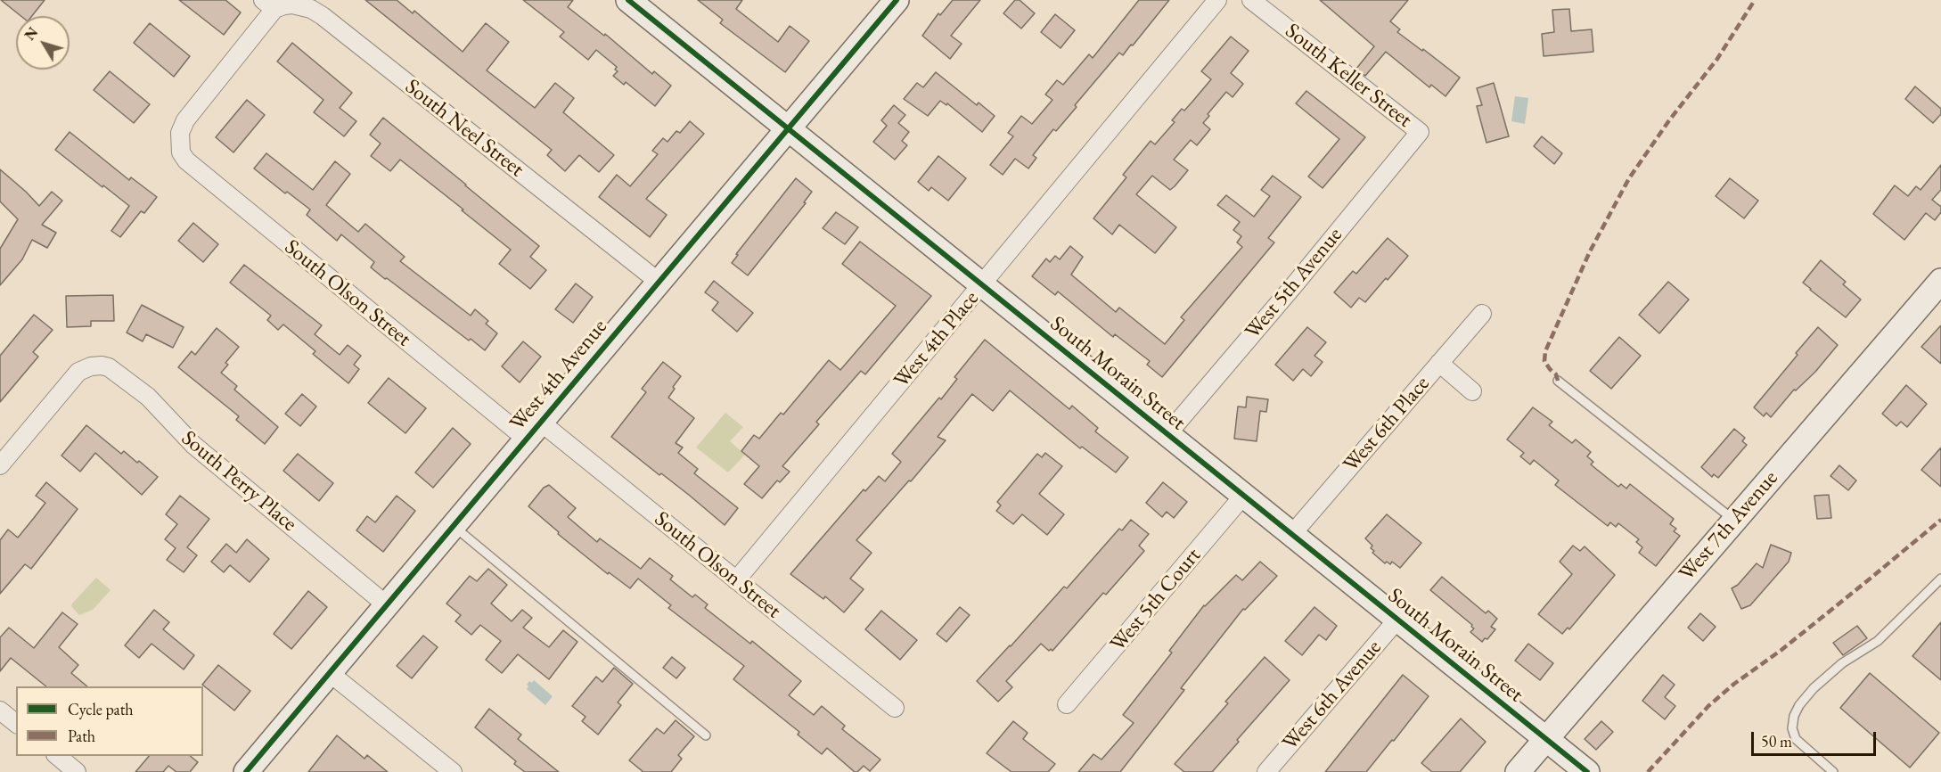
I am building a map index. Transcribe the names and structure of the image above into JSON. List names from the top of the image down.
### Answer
{
  "streets": {
    "street": [
      "South Keller Street",
      "South Neel Street",
      "West 5th Avenue",
      "South Olson Street",
      "West 4th Place",
      "South Morain Street",
      "West 4th Avenue",
      "West 6th Place",
      "South Perry Place",
      "West 7th Avenue",
      "West 5th Court",
      "West 6th Avenue"
    ]
  },
  "crossings": [
    ["South Keller Street", "West 5th Avenue"],
    ["South Neel Street", "South Olson Street"],
    ["South Neel Street", "West 4th Avenue"],
    ["West 5th Avenue", "South Morain Street"],
    ["South Olson Street", "West 4th Place"],
    ["South Olson Street", "West 4th Avenue"],
    ["West 4th Place", "South Morain Street"],
    ["South Morain Street", "West 4th Avenue"],
    ["South Morain Street", "West 6th Place"],
    ["South Morain Street", "West 7th Avenue"],
    ["South Morain Street", "West 5th Court"],
    ["South Morain Street", "West 6th Avenue"],
    ["West 4th Avenue", "South Perry Place"]
  ],
  "legend": ["Cycle path", "Path"],
  "scale_bar": "50 m",
  "north": "top left"
}
